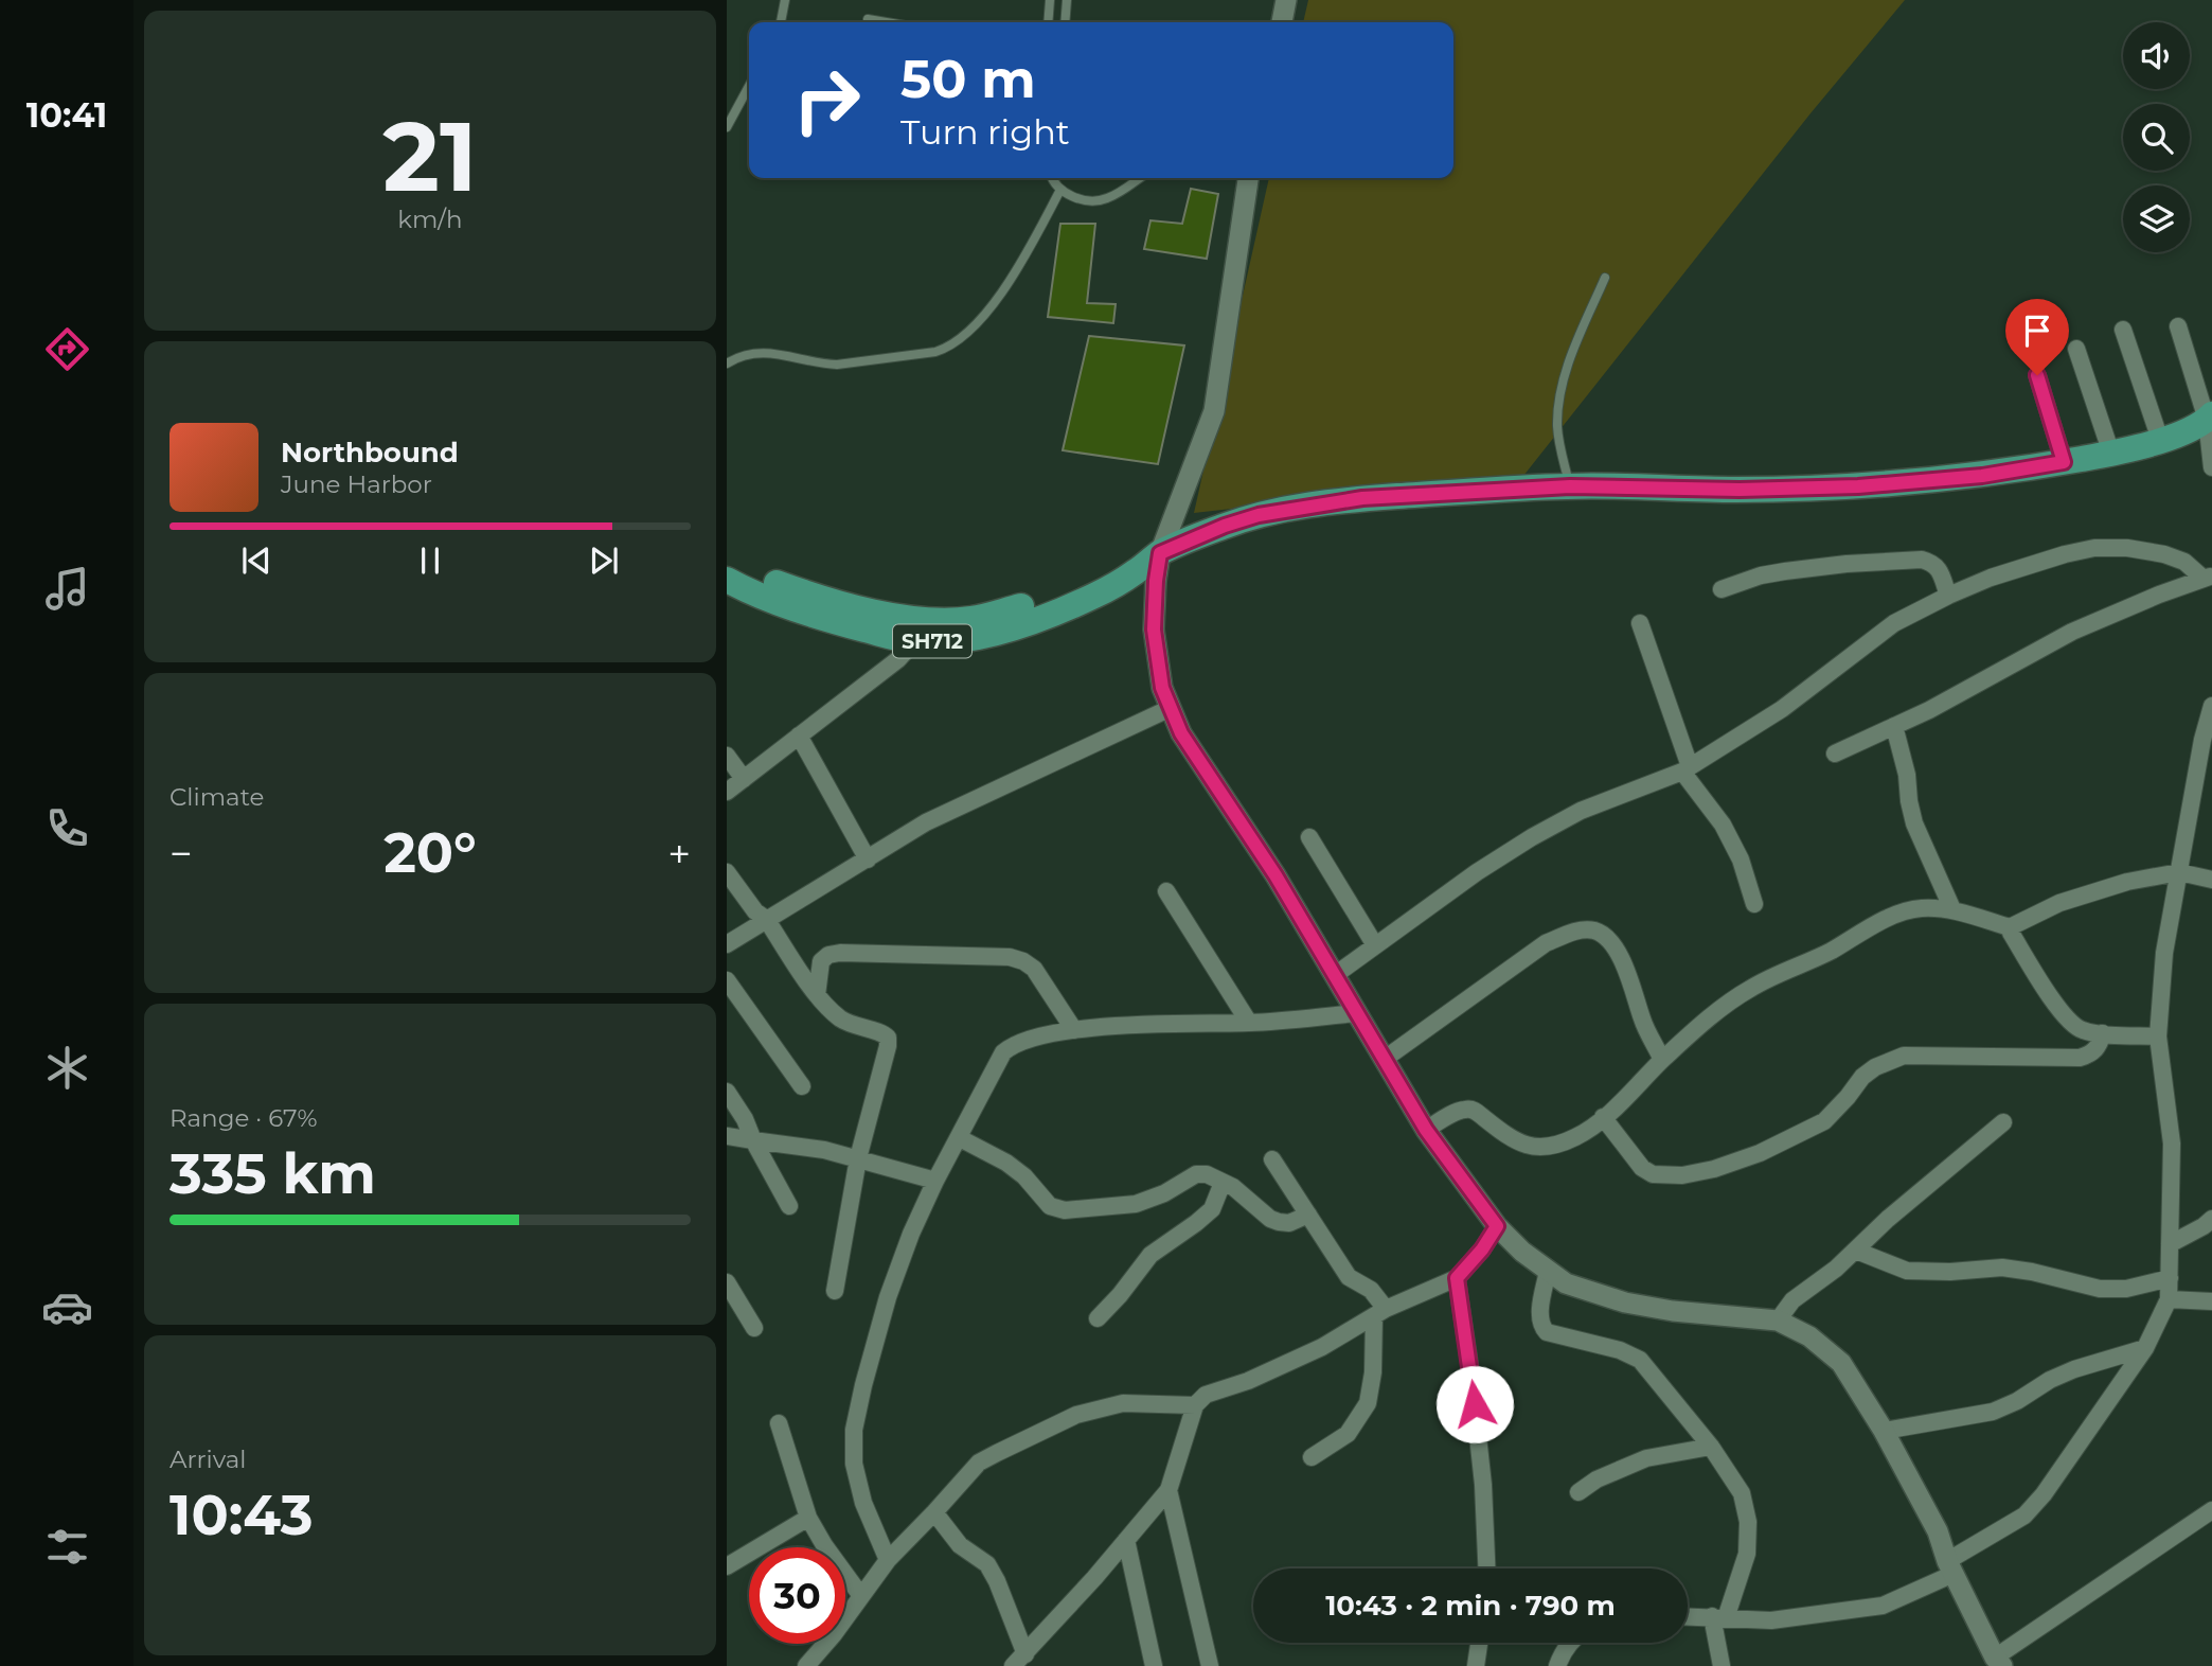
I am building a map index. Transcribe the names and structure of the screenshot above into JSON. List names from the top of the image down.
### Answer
{
  "streets": {
    "main road": ["SH712"]
  },
  "page": {
    "tabs": "10:41",
    "tile": [
      ["21", "km/h"],
      "Climate",
      ["Range · 67%", "335 km"],
      ["Arrival", "10:43"]
    ],
    "turn": ["50 m", "Turn right"],
    "song": ["Northbound", "June Harbor"],
    "heat": ["−", "20°", "+"],
    "limit": "30",
    "trip": "10:43 · 2 min · 790 m"
  }
}
